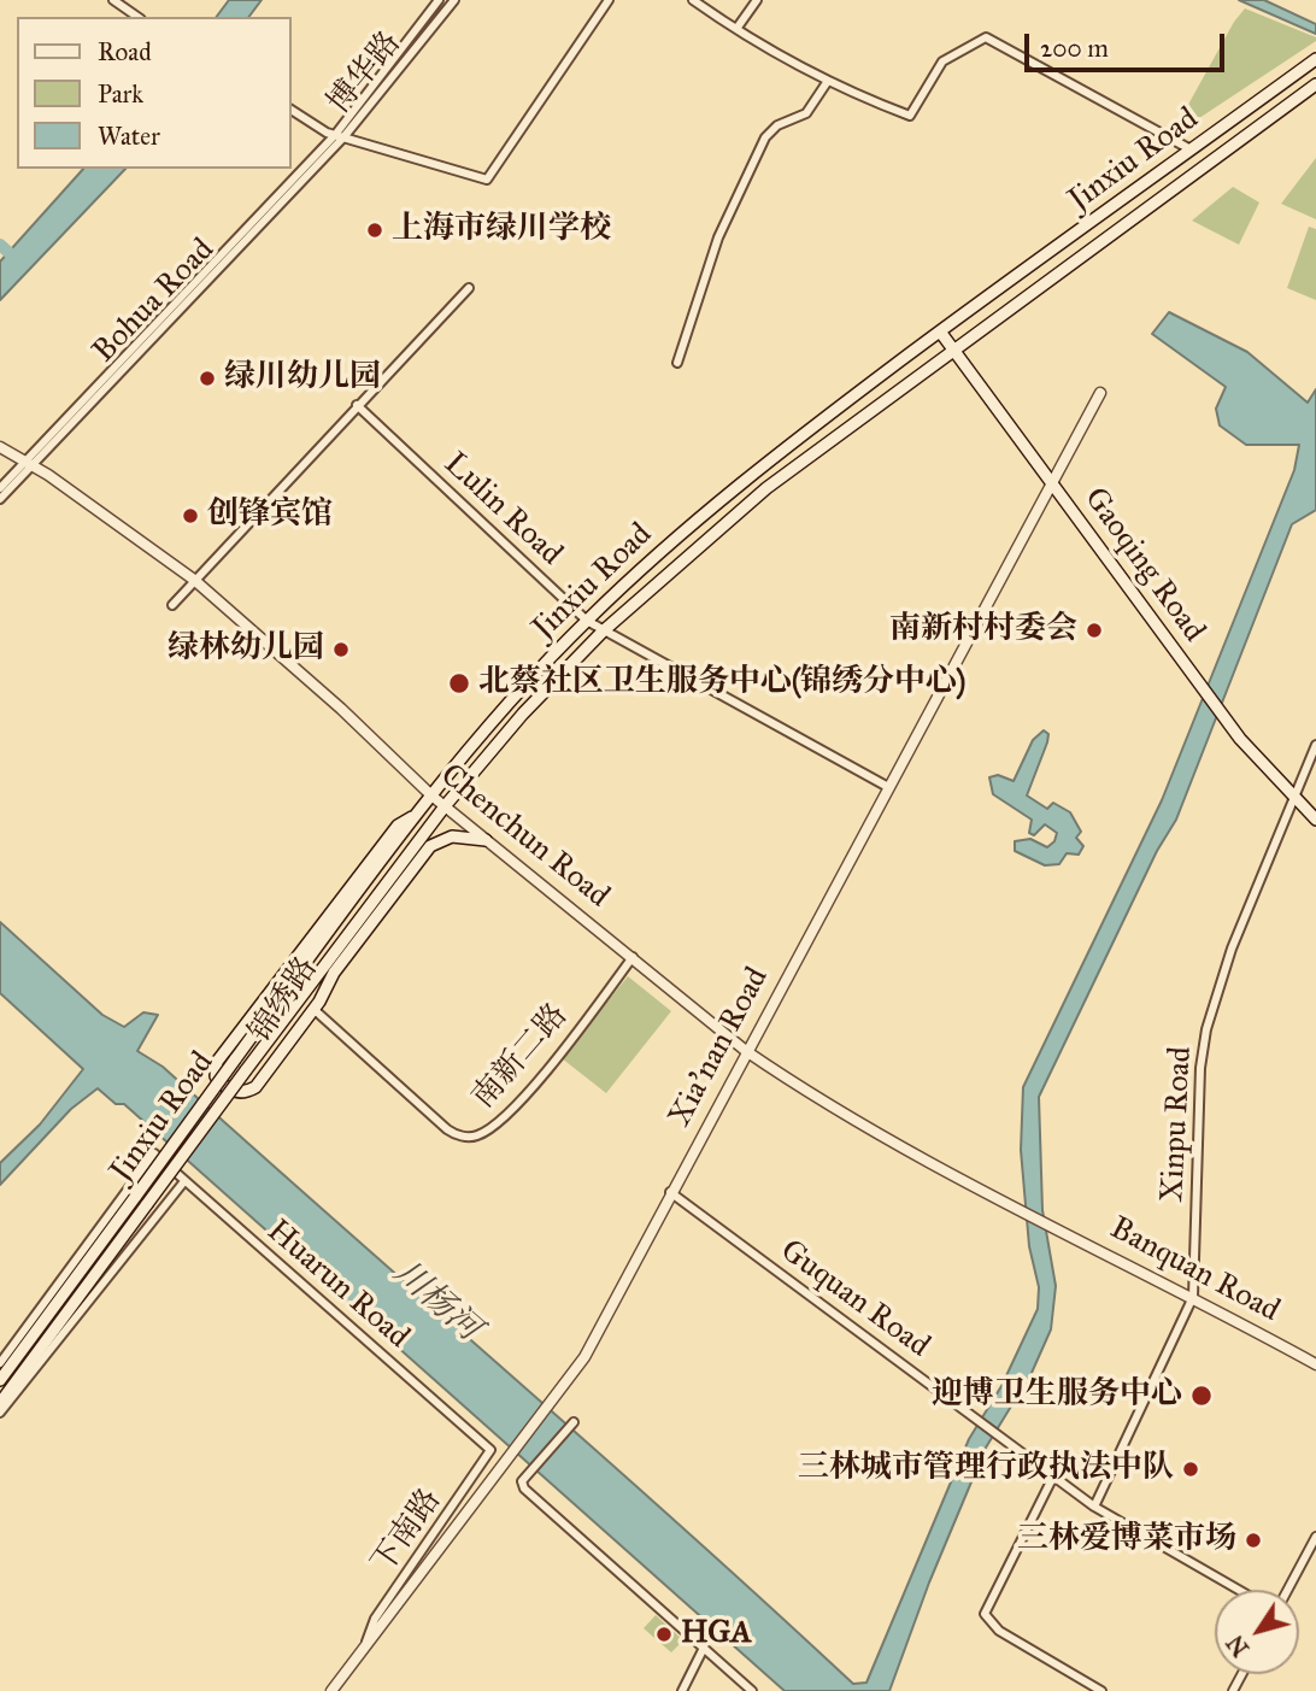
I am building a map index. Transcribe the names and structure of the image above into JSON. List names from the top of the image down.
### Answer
{
  "streets": {
    "main road": ["Jinxiu Road", "Gaoqing Road", "锦绣路"],
    "street": [
      "博华路",
      "Bohua Road",
      "Lulin Road",
      "Chenchun Road",
      "Xia'nan Road",
      "南新二路",
      "Xinpu Road",
      "Banquan Road",
      "Huarun Road",
      "Guquan Road",
      "下南路"
    ]
  },
  "crossings": [
    ["博华路", "Bohua Road"],
    ["Jinxiu Road", "Lulin Road"],
    ["Jinxiu Road", "Gaoqing Road"],
    ["Jinxiu Road", "Chenchun Road"],
    ["Jinxiu Road", "锦绣路"],
    ["Bohua Road", "Chenchun Road"],
    ["Lulin Road", "Xia'nan Road"],
    ["Gaoqing Road", "Xia'nan Road"],
    ["Gaoqing Road", "Xinpu Road"],
    ["Chenchun Road", "锦绣路"],
    ["Chenchun Road", "Xia'nan Road"],
    ["Chenchun Road", "南新二路"],
    ["Chenchun Road", "Banquan Road"],
    ["锦绣路", "南新二路"],
    ["Xia'nan Road", "Guquan Road"],
    ["Xia'nan Road", "下南路"],
    ["Xinpu Road", "Banquan Road"],
    ["Xinpu Road", "Guquan Road"],
    ["Huarun Road", "下南路"]
  ],
  "water": ["川杨河"],
  "places": [
    "上海市绿川学校",
    "绿川幼儿园",
    "创锋宾馆",
    "南新村村委会",
    "绿林幼儿园",
    "北蔡社区卫生服务中心(锦绣分中心)",
    "迎博卫生服务中心",
    "三林城市管理行政执法中队",
    "三林爱博菜市场",
    "HGA"
  ],
  "legend": ["Road", "Park", "Water"],
  "scale_bar": "200 m",
  "north": "bottom left"
}
